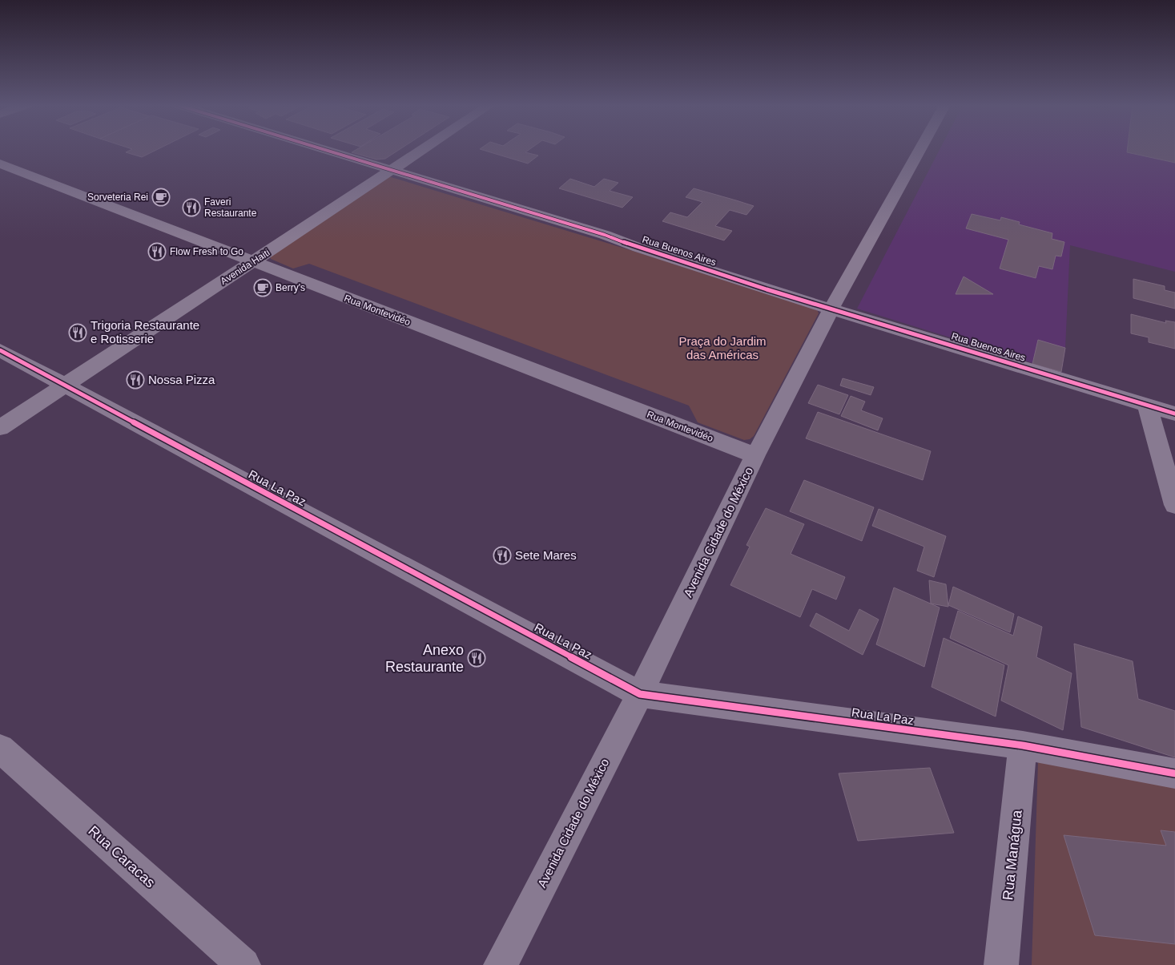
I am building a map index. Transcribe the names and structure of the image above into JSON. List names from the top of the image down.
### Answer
{
  "streets": {
    "street": [
      "Rua Buenos Aires",
      "Avenida Haiti",
      "Rua Montevidéo",
      "Rua La Paz",
      "Avenida Cidade do México",
      "Rua Manágua",
      "Rua Caracas"
    ]
  },
  "crossings": [
    ["Rua Buenos Aires", "Avenida Haiti"],
    ["Rua Buenos Aires", "Avenida Cidade do México"],
    ["Avenida Haiti", "Rua Montevidéo"],
    ["Avenida Haiti", "Rua La Paz"],
    ["Rua Montevidéo", "Avenida Cidade do México"],
    ["Rua La Paz", "Avenida Cidade do México"],
    ["Rua La Paz", "Rua Manágua"]
  ],
  "parks": ["Praça do Jardim das Américas"],
  "places": {
    "cafe": ["Sorveteria Rei", "Berry's"],
    "restaurant": [
      "Faveri Restaurante",
      "Flow Fresh to Go",
      "Trigoria Restaurante e Rotisserie",
      "Nossa Pizza",
      "Sete Mares",
      "Anexo Restaurante"
    ]
  }
}
